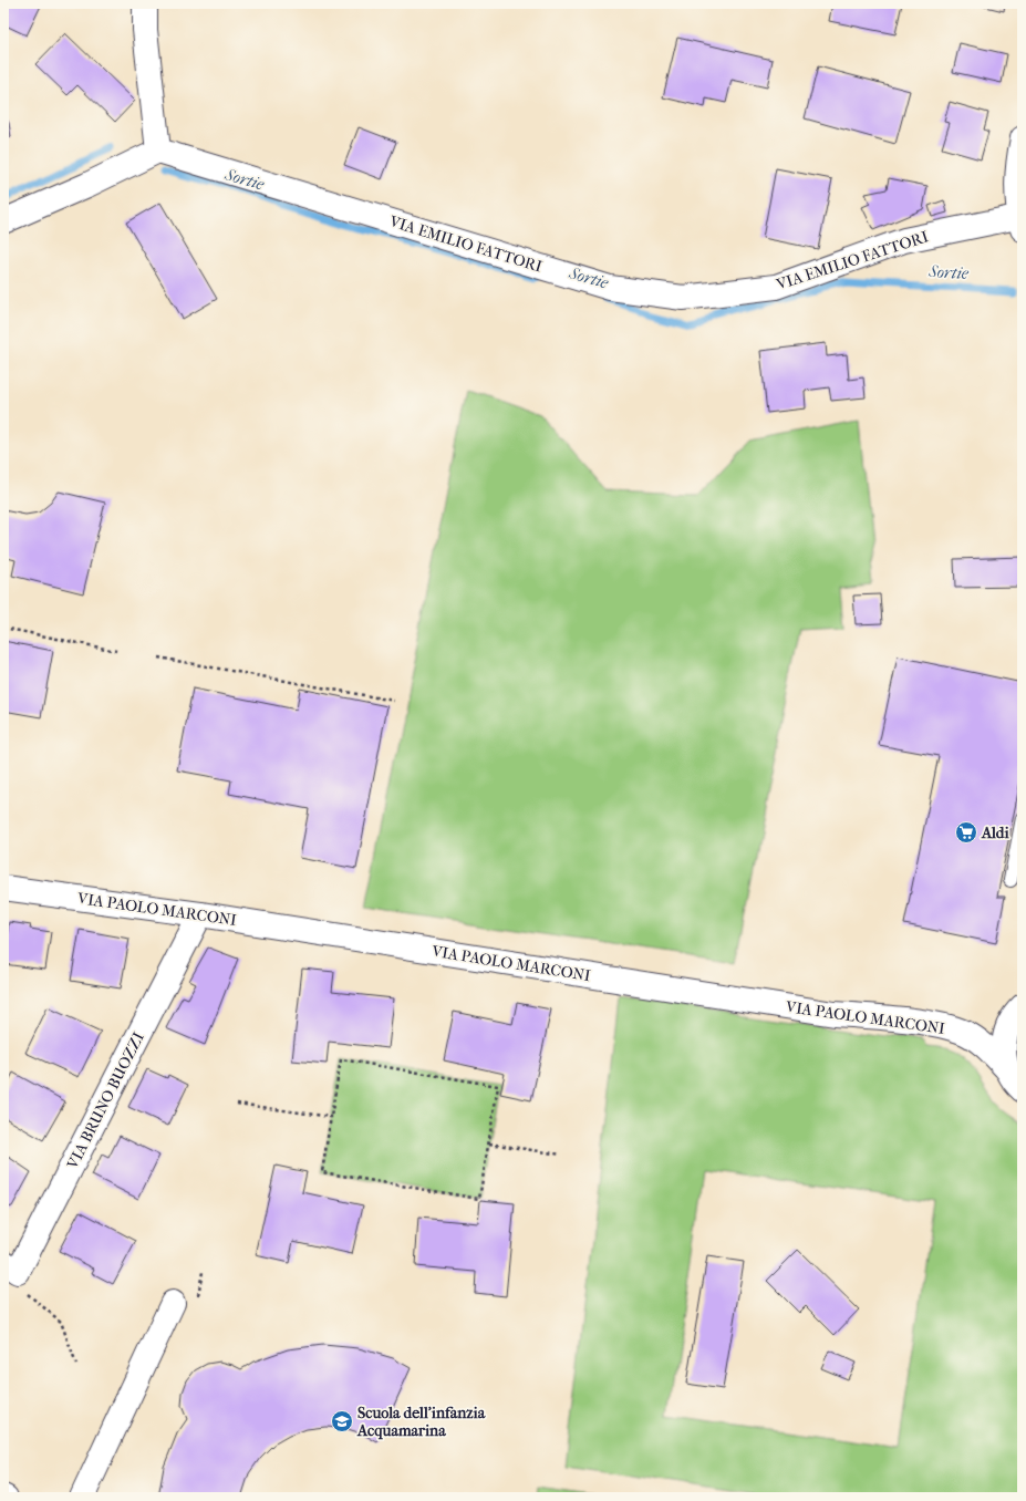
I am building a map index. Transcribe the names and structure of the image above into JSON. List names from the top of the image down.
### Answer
{
  "streets": {
    "street": ["VIA EMILIO FATTORI", "VIA PAOLO MARCONI", "VIA BRUNO BUOZZI"]
  },
  "crossings": [
    ["VIA PAOLO MARCONI", "VIA BRUNO BUOZZI"]
  ],
  "water": ["Sortie"],
  "places": {
    "supermarket": ["Aldi"],
    "school or university": ["Scuola dell'infanzia Acquamarina"]
  }
}
